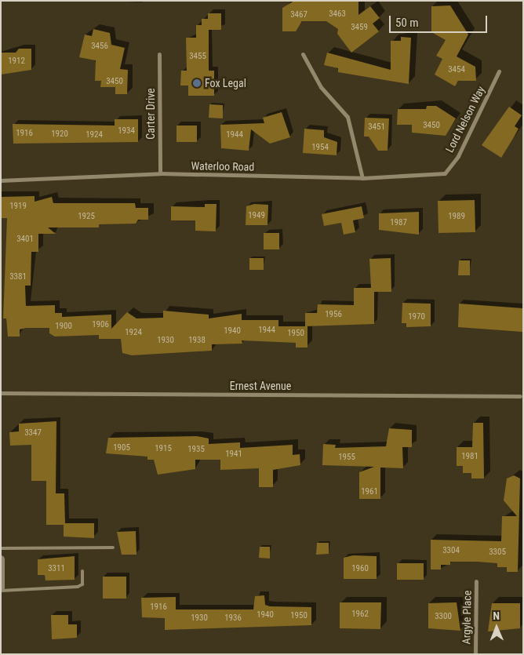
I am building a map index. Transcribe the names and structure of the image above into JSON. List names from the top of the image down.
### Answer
{
  "streets": {
    "street": [
      "Carter Drive",
      "Lord Nelson Way",
      "Waterloo Road",
      "Ernest Avenue",
      "Argyle Place"
    ]
  },
  "crossings": [
    ["Carter Drive", "Waterloo Road"],
    ["Lord Nelson Way", "Waterloo Road"]
  ],
  "places": ["Fox Legal"],
  "house_numbers": [
    "3463",
    "3467",
    "3459",
    "3456",
    "3455",
    "1912",
    "3454",
    "3450",
    "3450",
    "3451",
    "1934",
    "1916",
    "1920",
    "1924",
    "1944",
    "1954",
    "1919",
    "1949",
    "1925",
    "1989",
    "1987",
    "3401",
    "3381",
    "1956",
    "1970",
    "1906",
    "1900",
    "1944",
    "1940",
    "1924",
    "1950",
    "1930",
    "1938",
    "3347",
    "1905",
    "1915",
    "1935",
    "1941",
    "1981",
    "1955",
    "1961",
    "3304",
    "3305",
    "3311",
    "1960",
    "1916",
    "1962",
    "1940",
    "1950",
    "3300",
    "1930",
    "1936"
  ],
  "scale_bar": "50 m",
  "north": "top"
}
